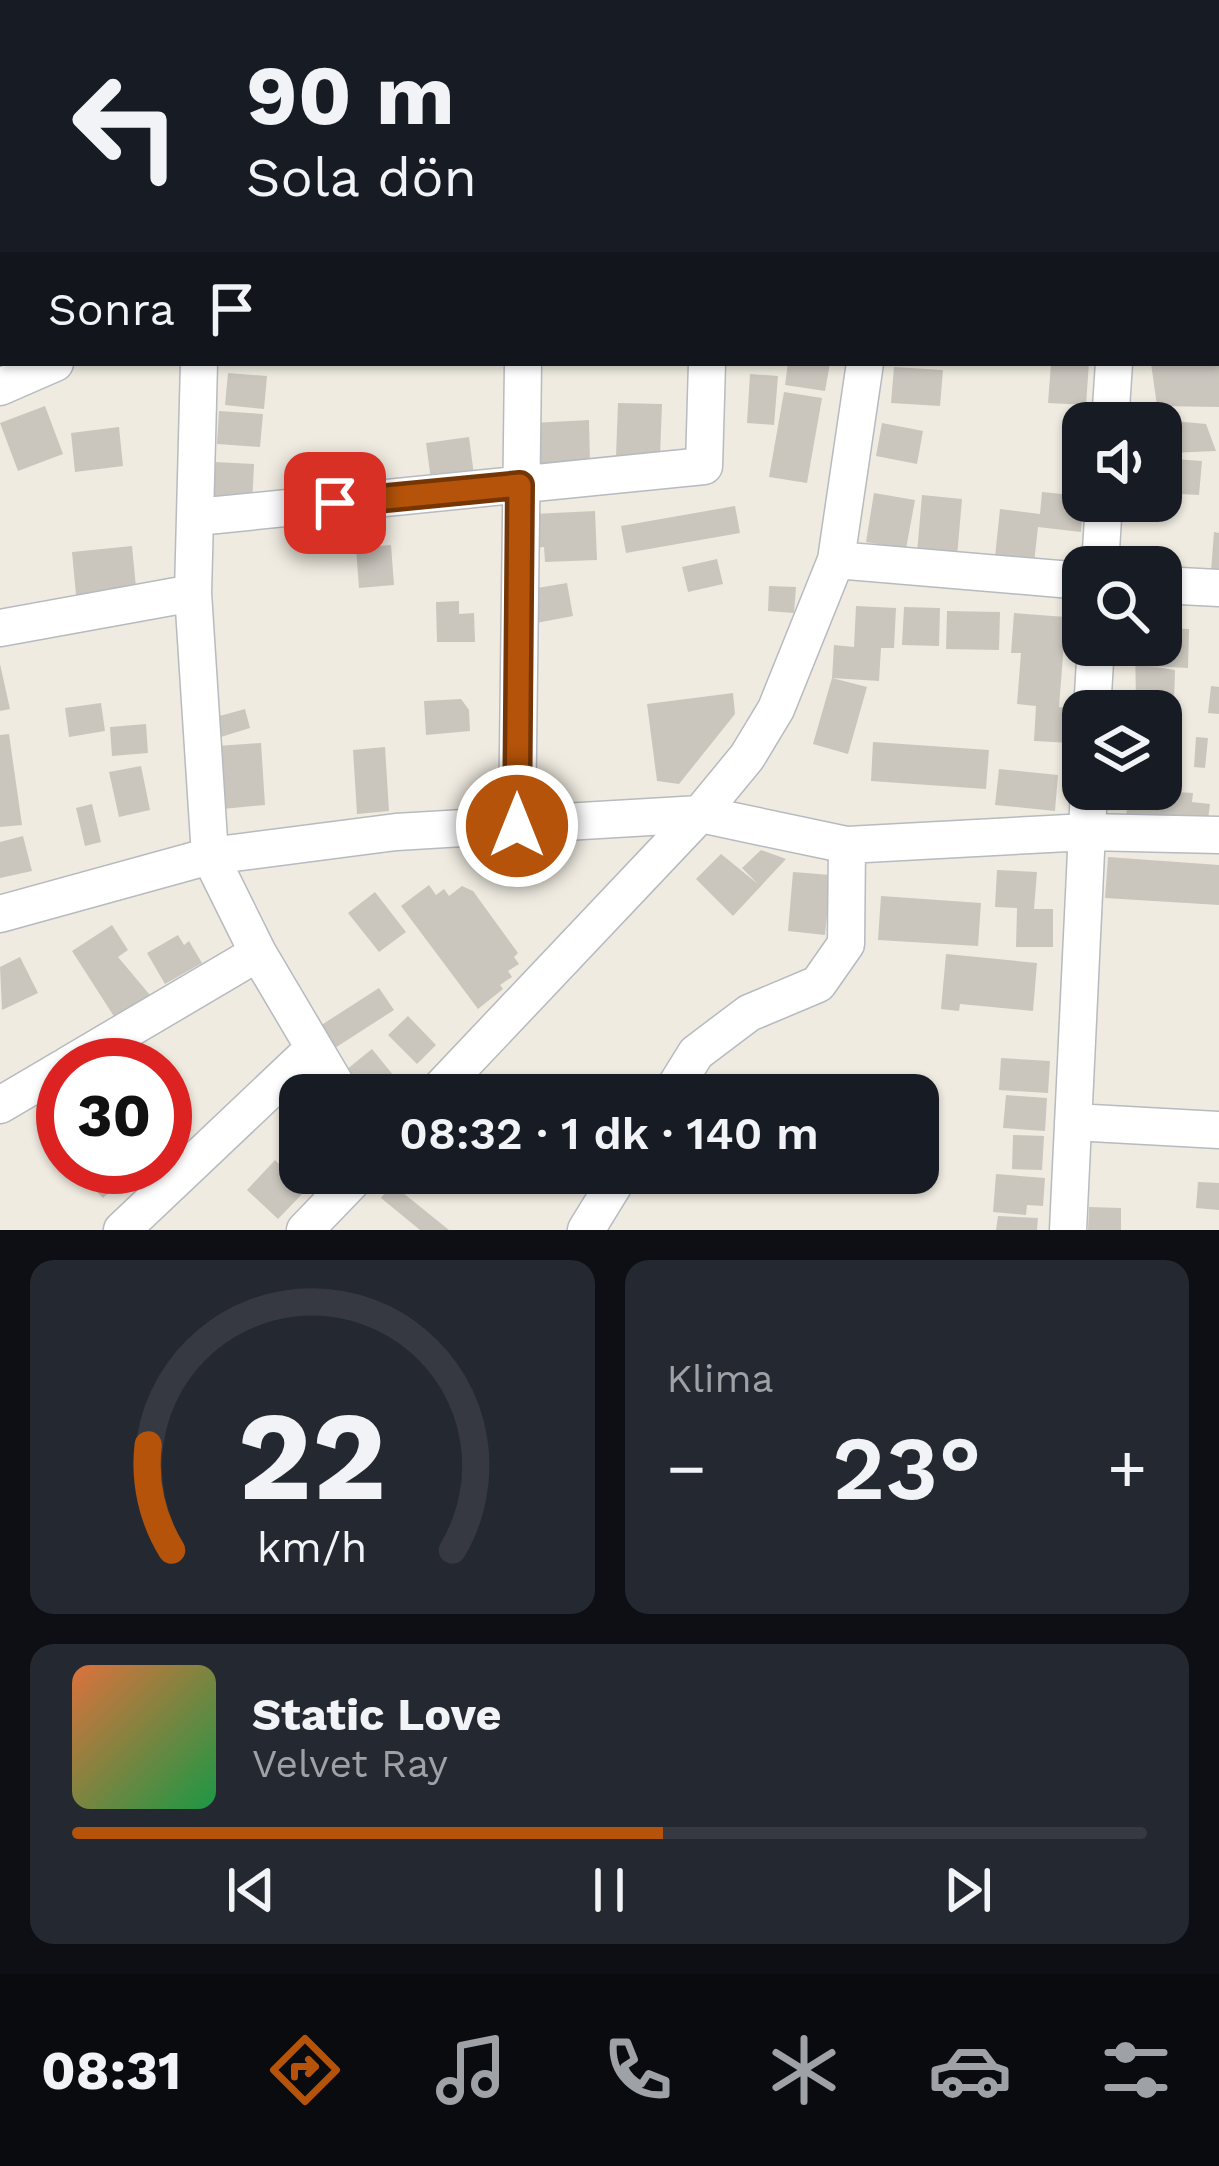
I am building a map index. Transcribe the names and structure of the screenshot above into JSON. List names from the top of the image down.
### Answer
{
  "page": {
    "turn": ["90 m", "Sola dön"],
    "then": "Sonra",
    "limit": "30",
    "trip": "08:32 · 1 dk · 140 m",
    "tile": "Klima",
    "heat": ["−", "23°", "+"],
    "song": ["Static Love", "Velvet Ray"],
    "tabs": "08:31",
    "gauge": ["22", "km/h"]
  }
}
